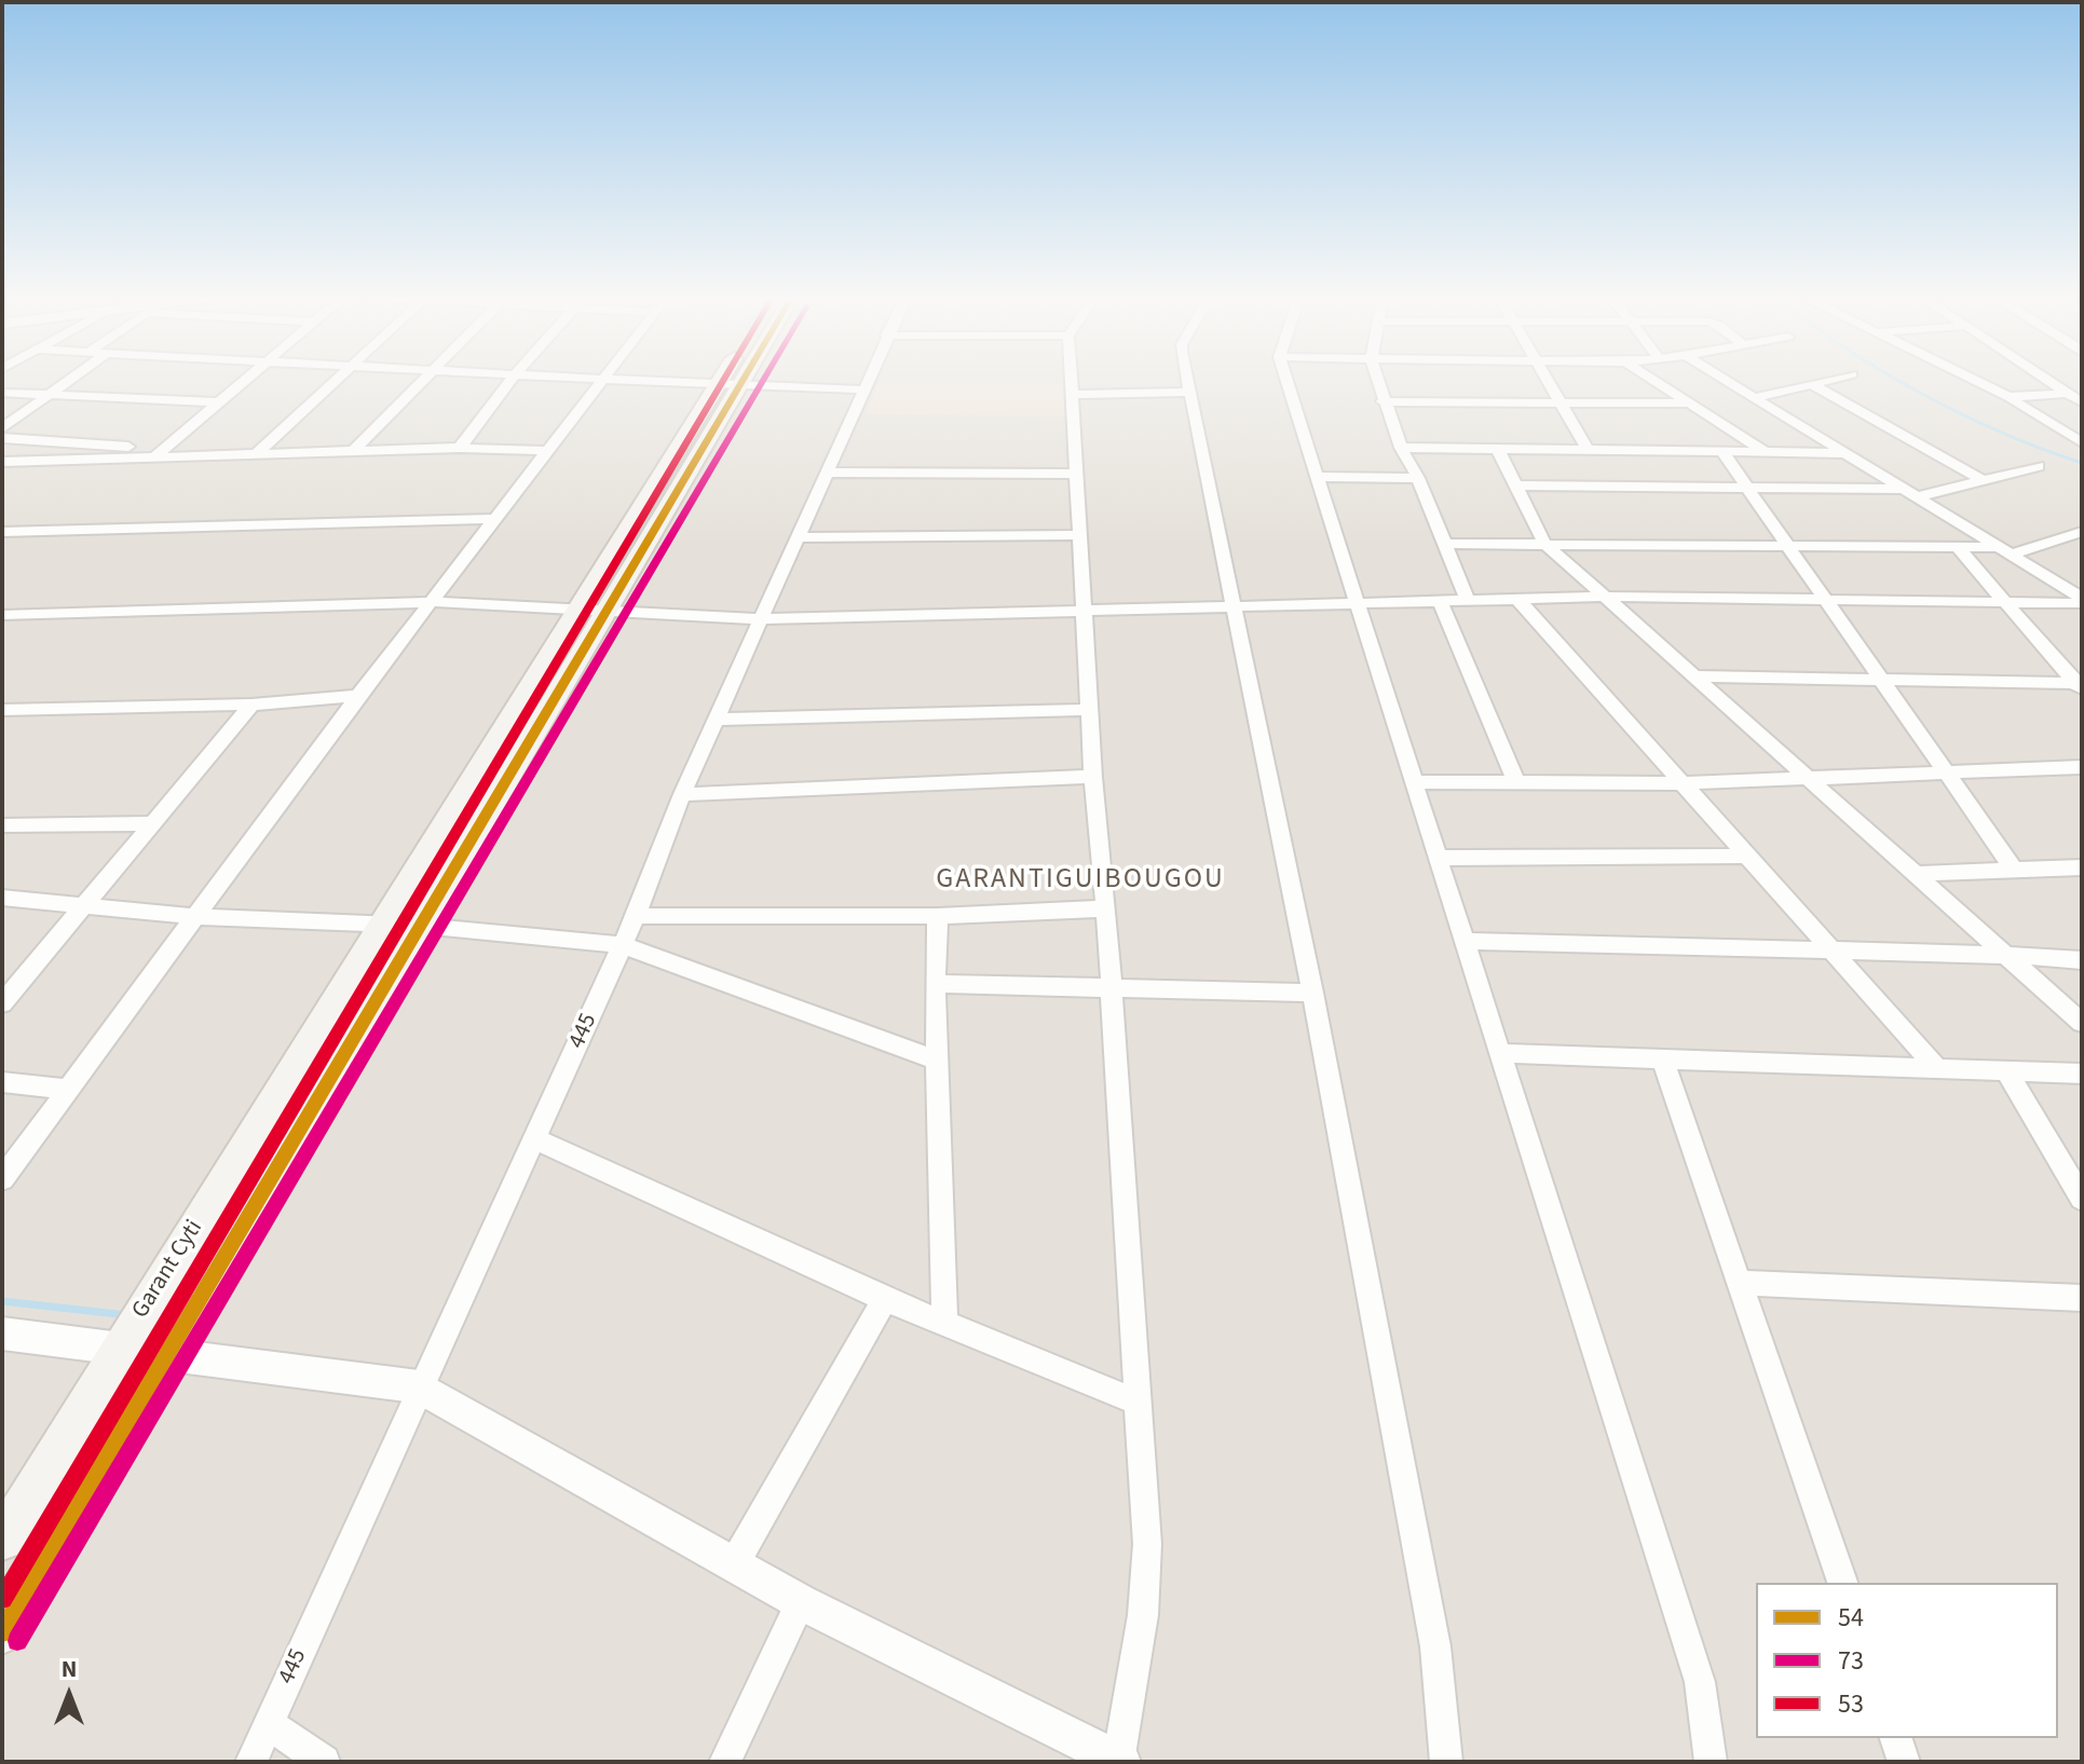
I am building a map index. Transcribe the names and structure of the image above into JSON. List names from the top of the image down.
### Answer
{
  "streets": {
    "main road": ["Garant Cyti"],
    "street": ["445"]
  },
  "districts": ["GARANTIGUIBOUGOU"],
  "lines": ["transit line 54", "transit line 73", "transit line 53"],
  "legend": ["54", "73", "53"],
  "north": "top"
}
